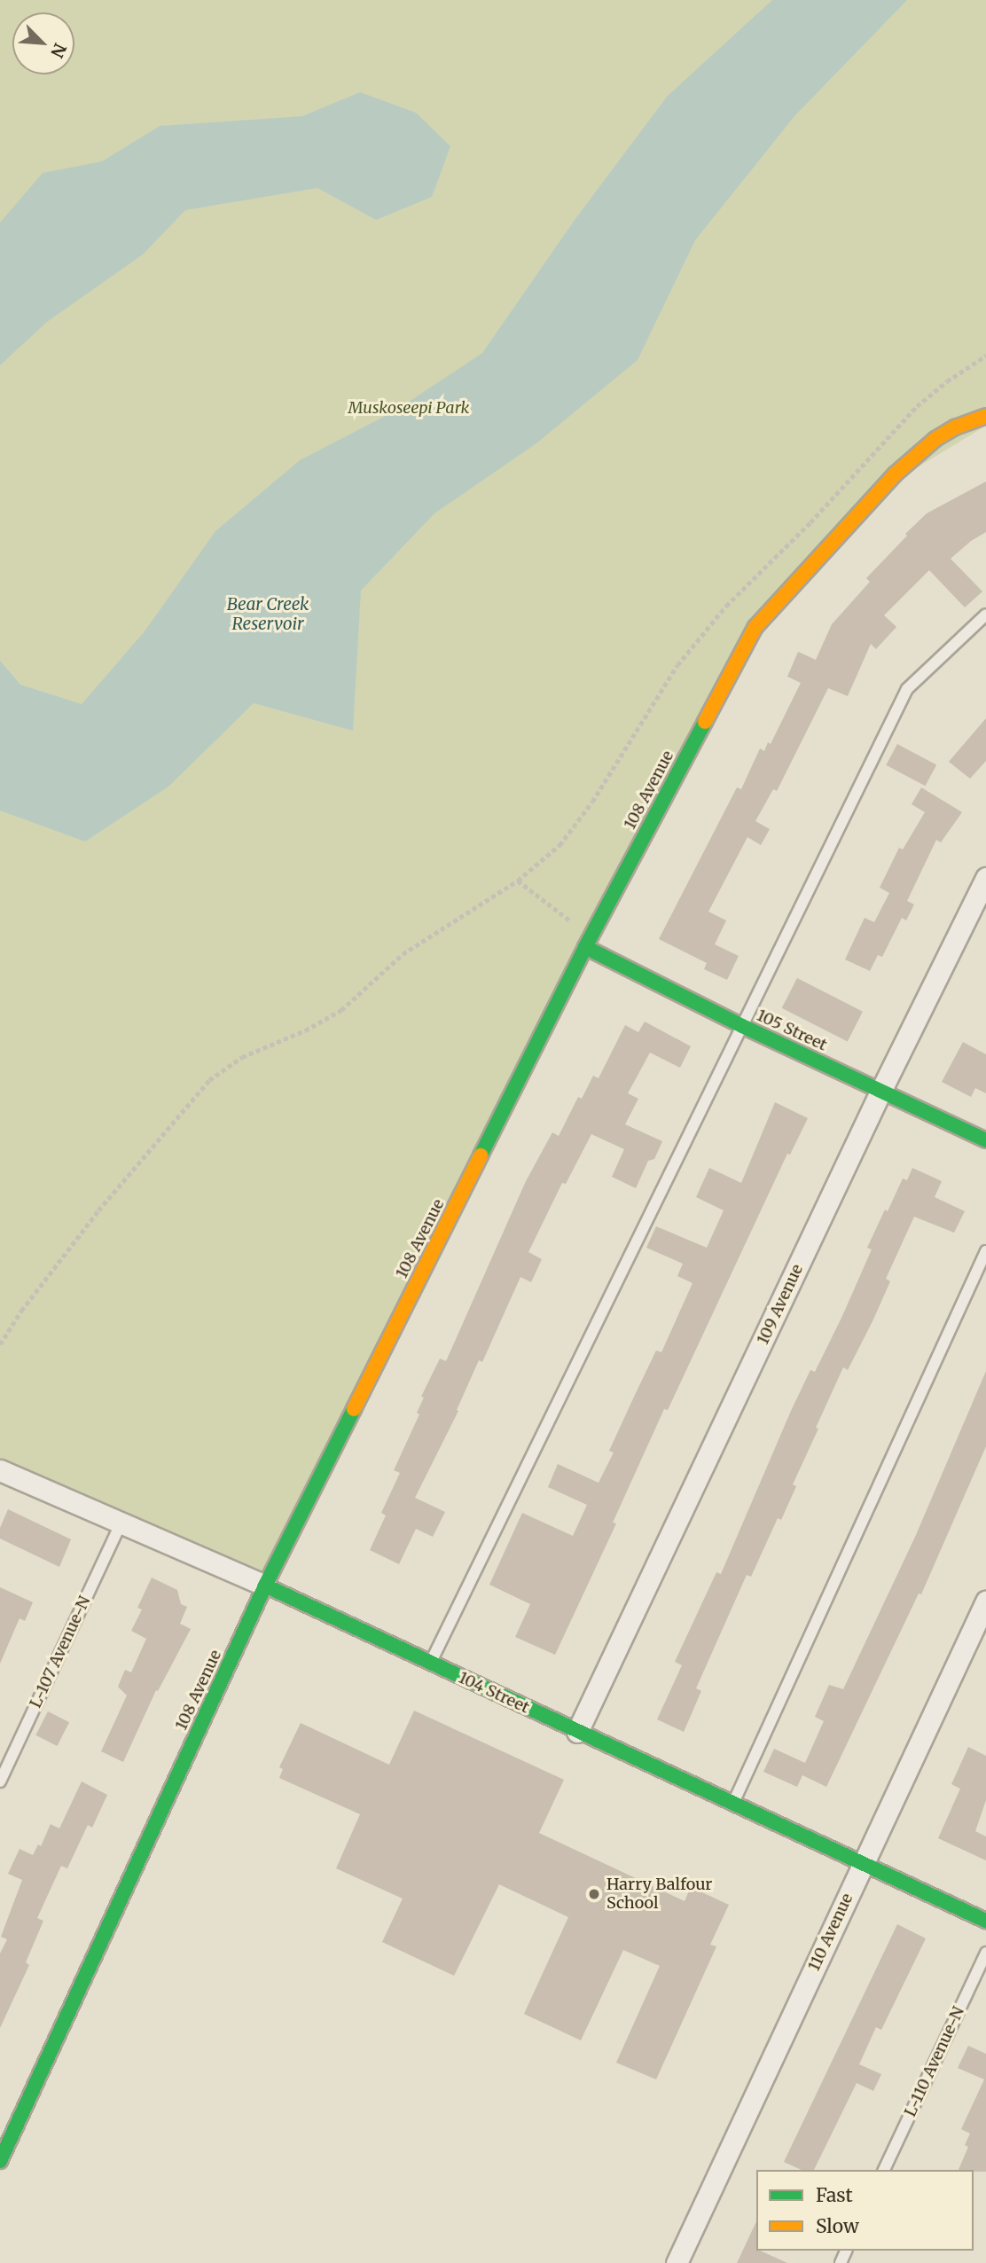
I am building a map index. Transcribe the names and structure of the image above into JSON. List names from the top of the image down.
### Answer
{
  "streets": {
    "street": [
      "108 Avenue",
      "105 Street",
      "109 Avenue",
      "104 Street",
      "110 Avenue"
    ],
    "lane": ["L-107 Avenue-N", "L-110 Avenue-N"]
  },
  "crossings": [
    ["108 Avenue", "105 Street"],
    ["108 Avenue", "104 Street"],
    ["105 Street", "109 Avenue"],
    ["109 Avenue", "104 Street"],
    ["L-107 Avenue-N", "104 Street"],
    ["104 Street", "110 Avenue"]
  ],
  "water": ["Bear Creek Reservoir"],
  "parks": ["Muskoseepi Park"],
  "places": ["Harry Balfour School"],
  "legend": ["Fast", "Slow"],
  "north": "bottom right"
}
